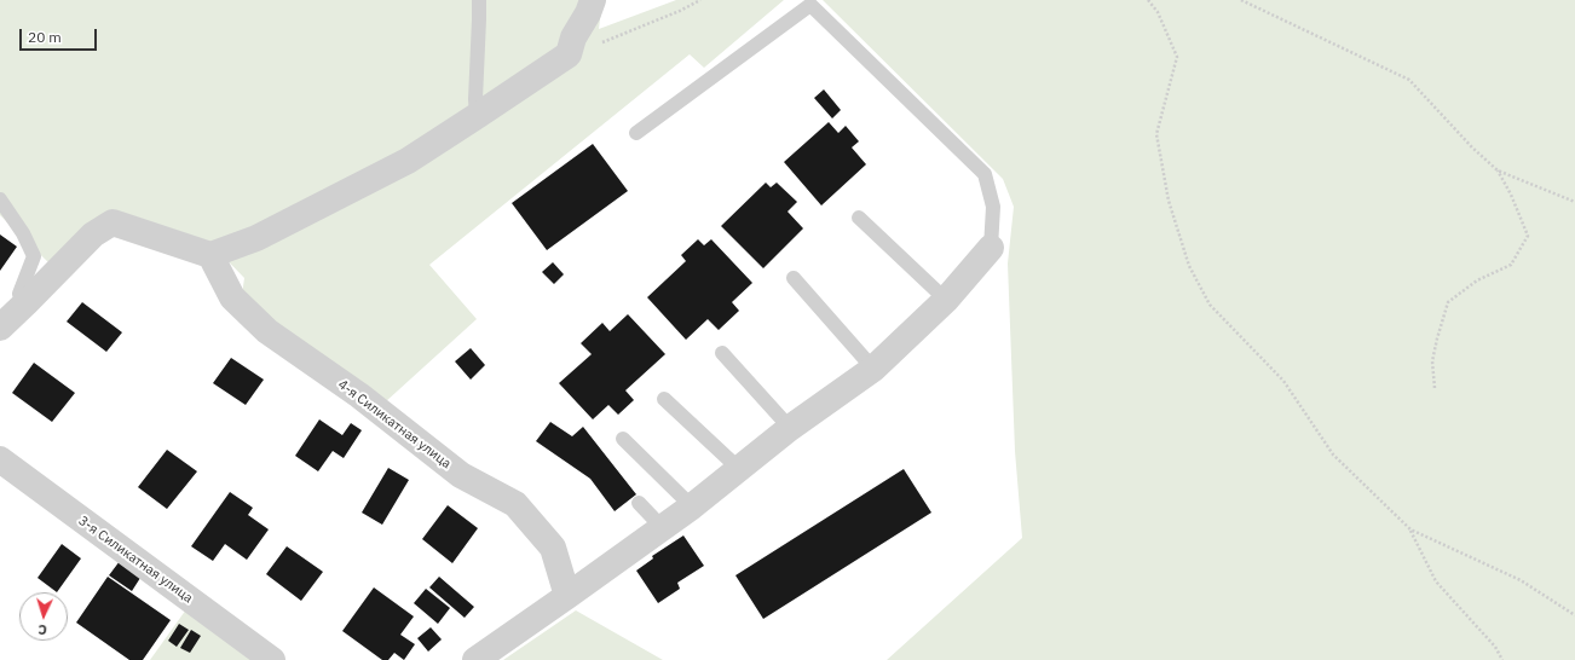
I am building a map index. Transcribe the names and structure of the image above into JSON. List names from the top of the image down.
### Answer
{
  "streets": {
    "street": ["4-я Силикатная улица", "3-я Силикатная улица"]
  },
  "scale_bar": "20 m",
  "north": "bottom"
}
